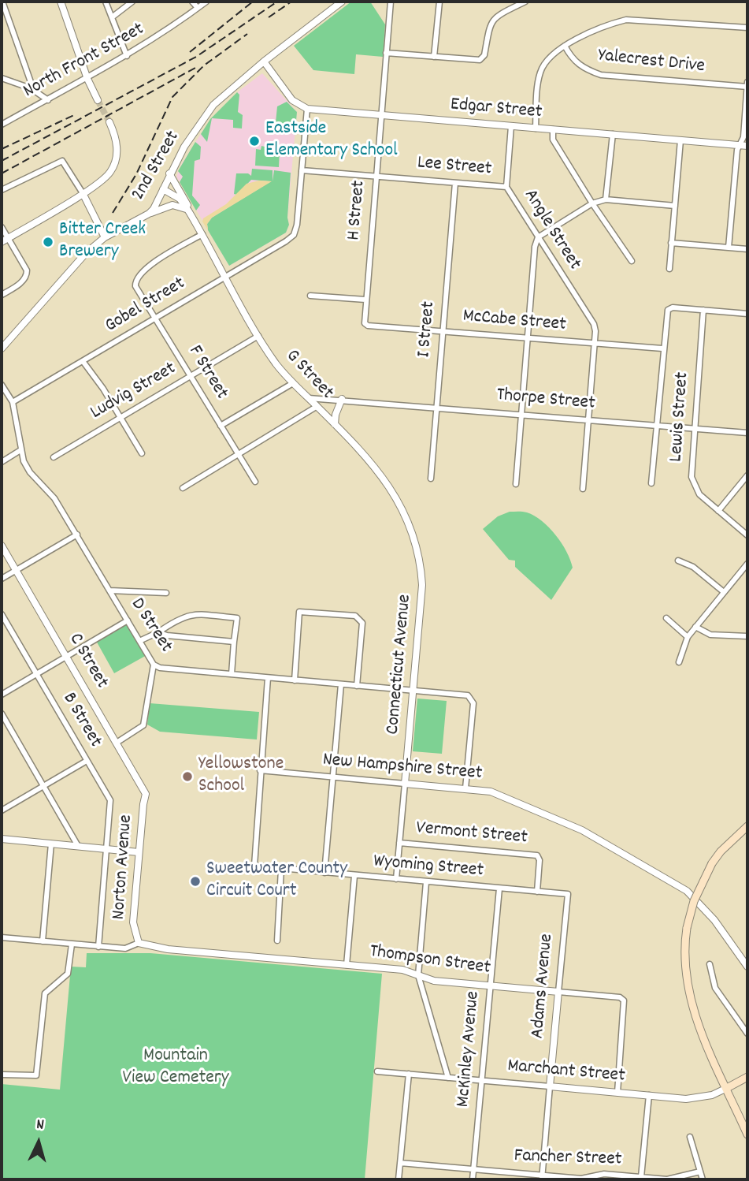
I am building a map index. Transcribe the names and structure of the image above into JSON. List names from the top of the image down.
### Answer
{
  "streets": {
    "main road": ["Marchant Street"],
    "street": [
      "North Front Street",
      "Yalecrest Drive",
      "Edgar Street",
      "2nd Street",
      "Lee Street",
      "H Street",
      "Angle Street",
      "Gobel Street",
      "McCabe Street",
      "I Street",
      "F Street",
      "G Street",
      "Ludvig Street",
      "Thorpe Street",
      "Lewis Street",
      "D Street",
      "C Street",
      "Connecticut Avenue",
      "B Street",
      "New Hampshire Street",
      "Vermont Street",
      "Norton Avenue",
      "Wyoming Street",
      "Thompson Street",
      "Adams Avenue",
      "McKinley Avenue",
      "Fancher Street"
    ]
  },
  "crossings": [
    ["Edgar Street", "H Street"],
    ["Edgar Street", "Angle Street"],
    ["2nd Street", "G Street"],
    ["Lee Street", "H Street"],
    ["Lee Street", "Angle Street"],
    ["Lee Street", "Gobel Street"],
    ["Lee Street", "I Street"],
    ["H Street", "McCabe Street"],
    ["Angle Street", "McCabe Street"],
    ["Angle Street", "Thorpe Street"],
    ["Gobel Street", "F Street"],
    ["Gobel Street", "G Street"],
    ["Gobel Street", "D Street"],
    ["McCabe Street", "I Street"],
    ["I Street", "Thorpe Street"],
    ["F Street", "G Street"],
    ["F Street", "Ludvig Street"],
    ["G Street", "Ludvig Street"],
    ["G Street", "Thorpe Street"],
    ["G Street", "Connecticut Avenue"],
    ["Thorpe Street", "Lewis Street"],
    ["D Street", "Connecticut Avenue"],
    ["D Street", "New Hampshire Street"],
    ["C Street", "Norton Avenue"],
    ["Connecticut Avenue", "New Hampshire Street"],
    ["Connecticut Avenue", "Vermont Street"],
    ["Connecticut Avenue", "Wyoming Street"],
    ["New Hampshire Street", "Wyoming Street"],
    ["Vermont Street", "Wyoming Street"],
    ["Norton Avenue", "Thompson Street"],
    ["Wyoming Street", "Adams Avenue"],
    ["Wyoming Street", "McKinley Avenue"],
    ["Thompson Street", "Adams Avenue"],
    ["Thompson Street", "McKinley Avenue"],
    ["Thompson Street", "Marchant Street"],
    ["Adams Avenue", "Marchant Street"],
    ["Adams Avenue", "Fancher Street"],
    ["McKinley Avenue", "Marchant Street"],
    ["McKinley Avenue", "Fancher Street"]
  ],
  "parks": ["Mountain View Cemetery"],
  "places": [
    "Eastside Elementary School",
    "Bitter Creek Brewery",
    "Yellowstone School",
    "Sweetwater County Circuit Court"
  ],
  "north": "top"
}
